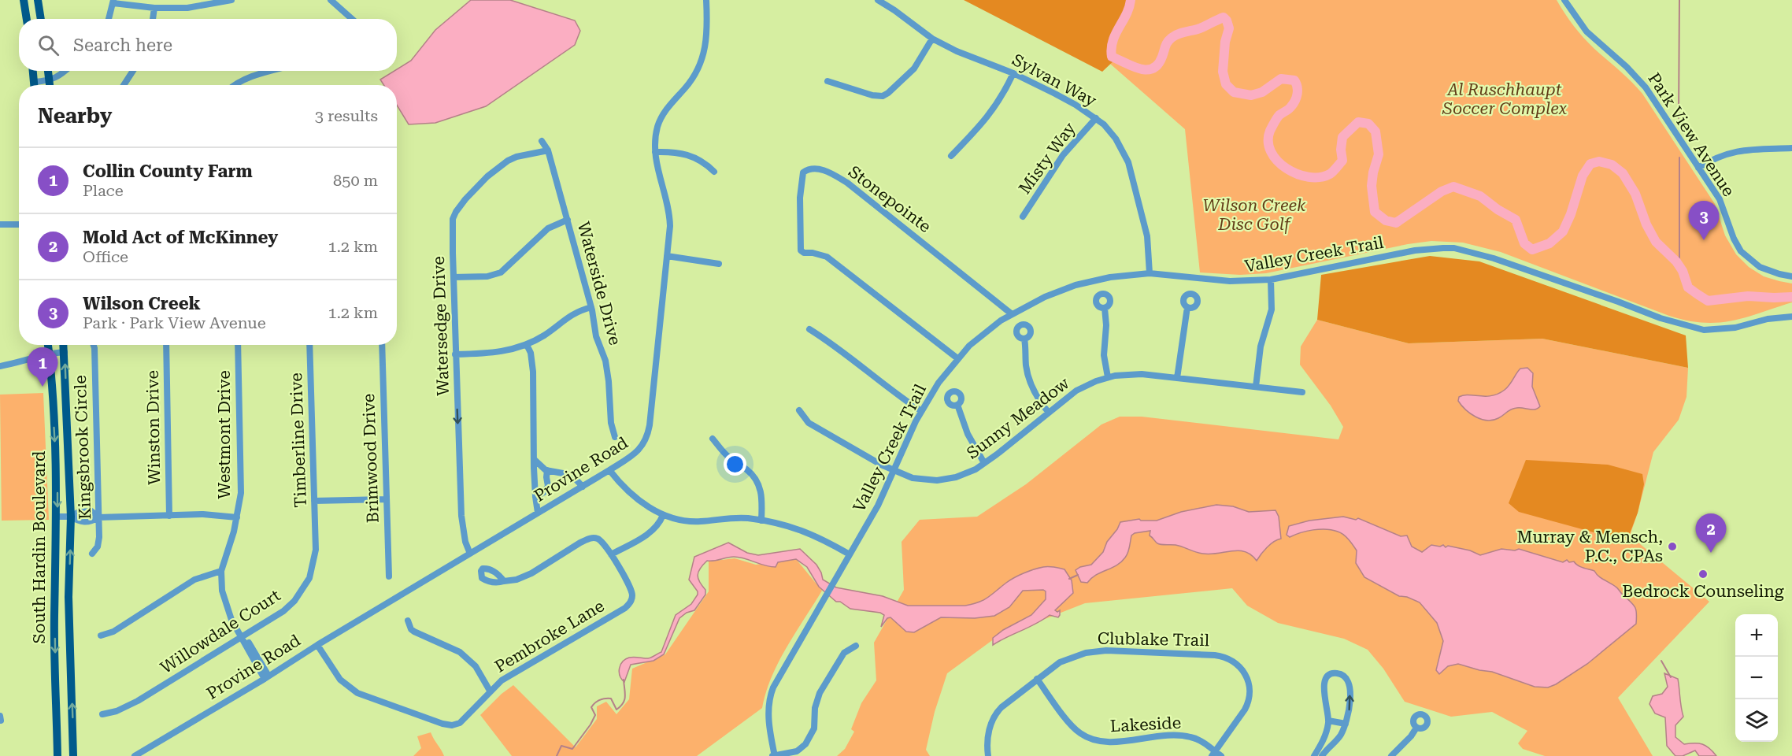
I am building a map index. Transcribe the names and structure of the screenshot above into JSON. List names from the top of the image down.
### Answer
{
  "streets": {
    "main road": ["South Hardin Boulevard"],
    "street": [
      "Sylvan Way",
      "Park View Avenue",
      "Misty Way",
      "Stonepointe",
      "Valley Creek Trail",
      "Waterside Drive",
      "Watersedge Drive",
      "Sunny Meadow",
      "Winston Drive",
      "Westmont Drive",
      "Timberline Drive",
      "Kingsbrook Circle",
      "Brimwood Drive",
      "Provine Road",
      "Willowdale Court",
      "Pembroke Lane",
      "Clublake Trail",
      "Lakeside"
    ]
  },
  "crossings": [
    ["Sylvan Way", "Misty Way"],
    ["Sylvan Way", "Valley Creek Trail"],
    ["Stonepointe", "Valley Creek Trail"],
    ["Valley Creek Trail", "Sunny Meadow"],
    ["Waterside Drive", "Watersedge Drive"],
    ["Watersedge Drive", "Provine Road"],
    ["Westmont Drive", "Provine Road"],
    ["Westmont Drive", "Willowdale Court"],
    ["Timberline Drive", "Willowdale Court"],
    ["Provine Road", "Pembroke Lane"],
    ["Clublake Trail", "Lakeside"]
  ],
  "one_way": ["Watersedge Drive"],
  "parks": ["Al Ruschhaupt Soccer Complex", "Wilson Creek Disc Golf"],
  "places": ["Murray & Mensch, P.C., CPAs", "Bedrock Counseling"],
  "page": {
    "search": "Search here",
    "heading": ["Nearby", "3 results"],
    "list": [
      {
        "mark": "1",
        "name": "Collin County Farm",
        "note": "Place",
        "value": "850 m"
      },
      {
        "mark": "2",
        "name": "Mold Act of McKinney",
        "note": "Office",
        "value": "1.2 km"
      },
      {
        "mark": "3",
        "name": "Wilson Creek",
        "note": "Park · Park View Avenue",
        "value": "1.2 km"
      }
    ],
    "pins": ["3", "1", "2"],
    "map_buttons": ["+", "−"]
  }
}
